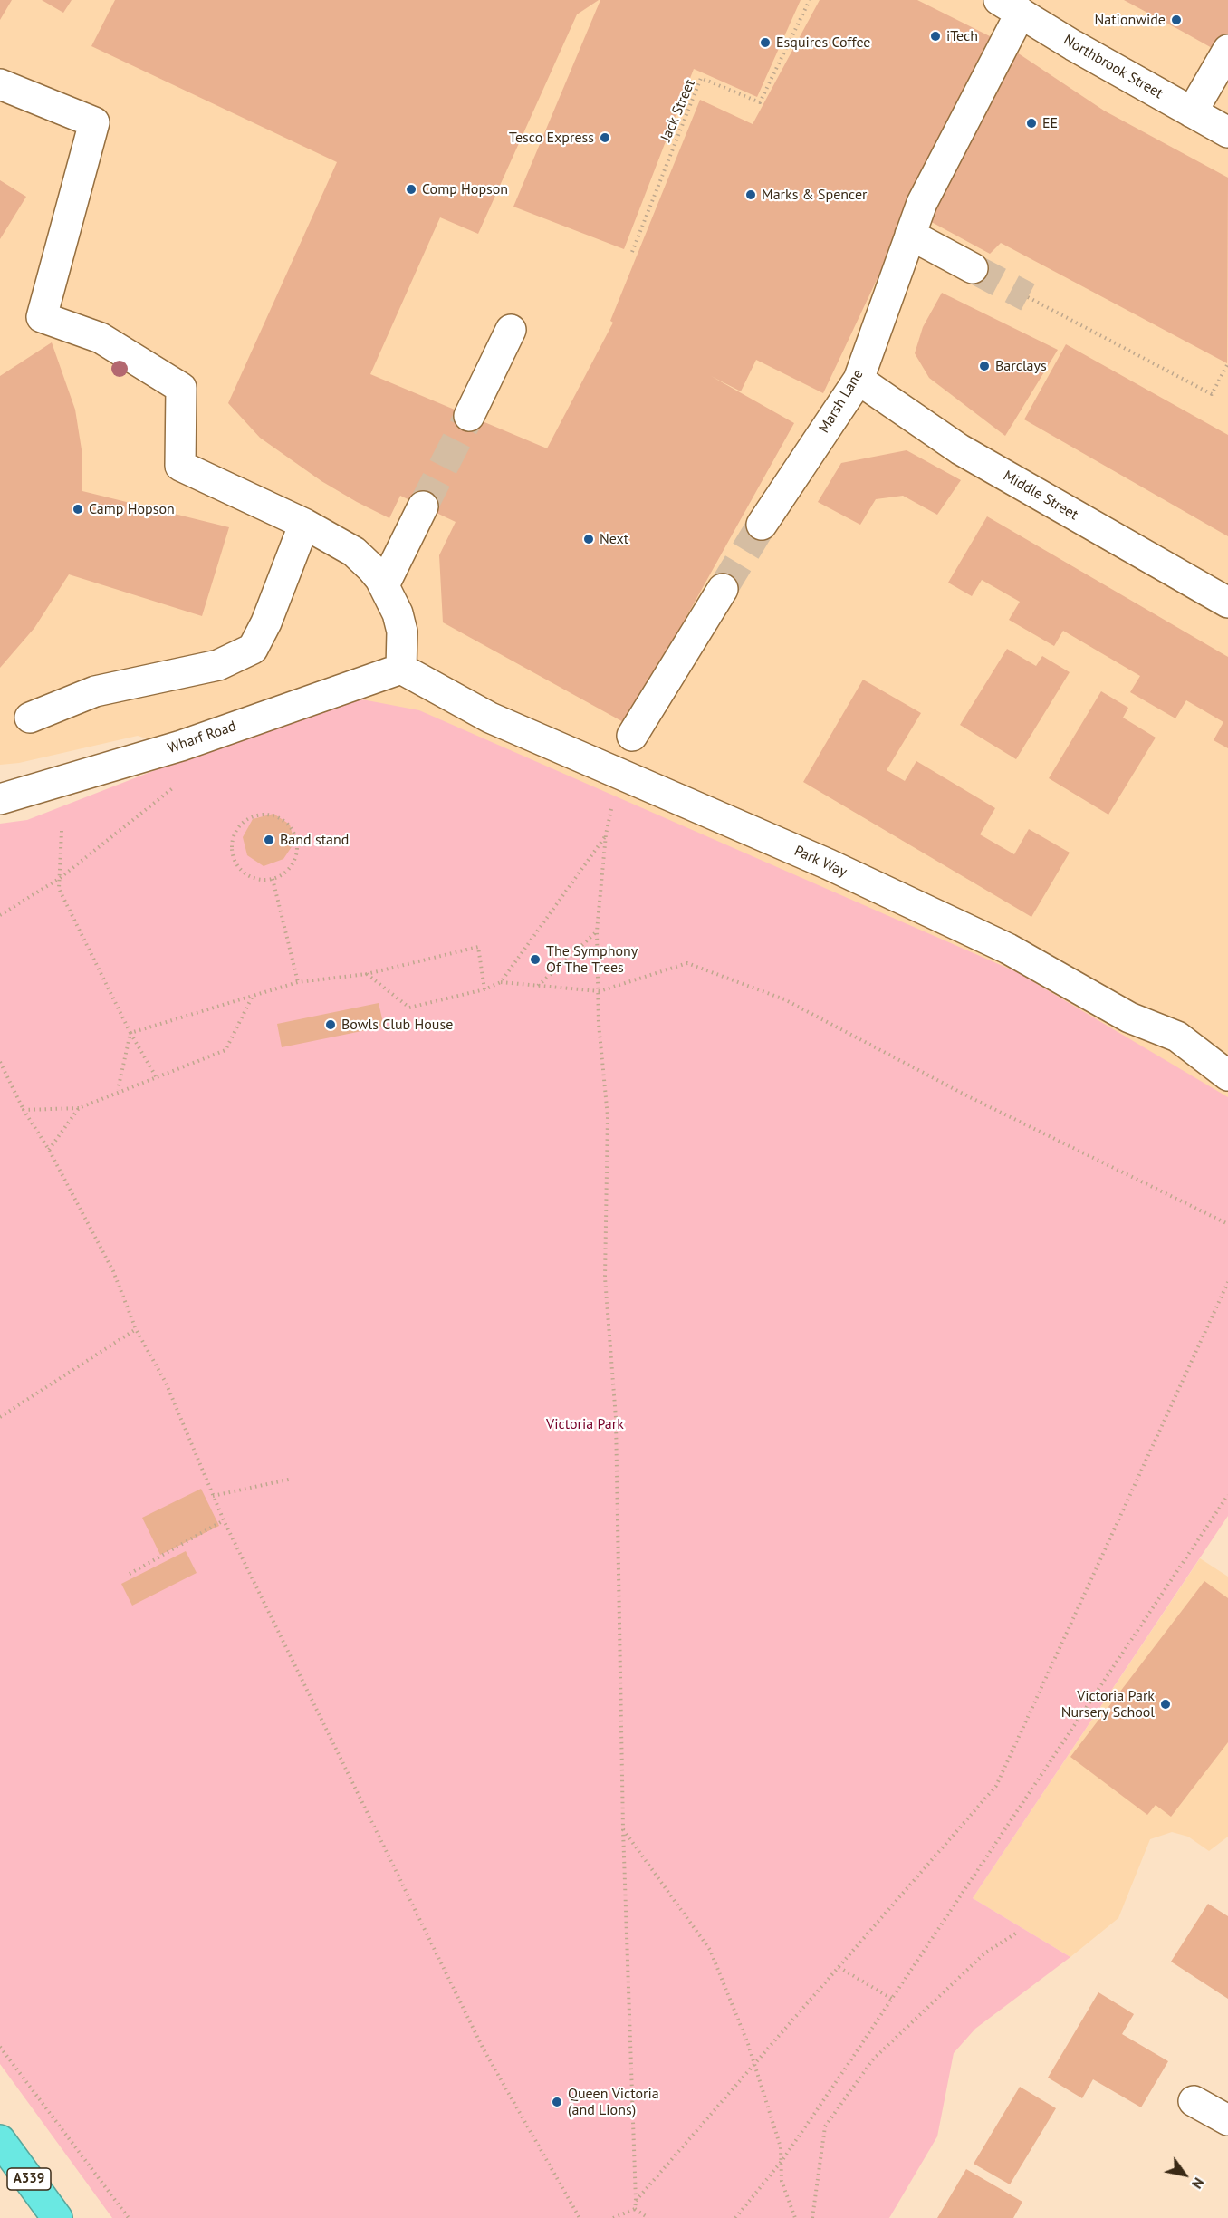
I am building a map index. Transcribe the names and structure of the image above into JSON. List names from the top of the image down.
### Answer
{
  "streets": {
    "highway": ["A339"],
    "street": [
      "Northbrook Street",
      "Marsh Lane",
      "Middle Street",
      "Wharf Road",
      "Park Way"
    ],
    "path": ["Jack Street"]
  },
  "crossings": [
    ["Northbrook Street", "Marsh Lane"],
    ["Marsh Lane", "Middle Street"],
    ["Wharf Road", "Park Way"]
  ],
  "parks": ["Victoria Park"],
  "places": [
    "Nationwide",
    "iTech",
    "Esquires Coffee",
    "EE",
    "Tesco Express",
    "Comp Hopson",
    "Marks & Spencer",
    "Barclays",
    "Camp Hopson",
    "Next",
    "Band stand",
    "The Symphony Of The Trees",
    "Bowls Club House",
    "Victoria Park Nursery School",
    "Queen Victoria (and Lions)"
  ],
  "north": "bottom right"
}
